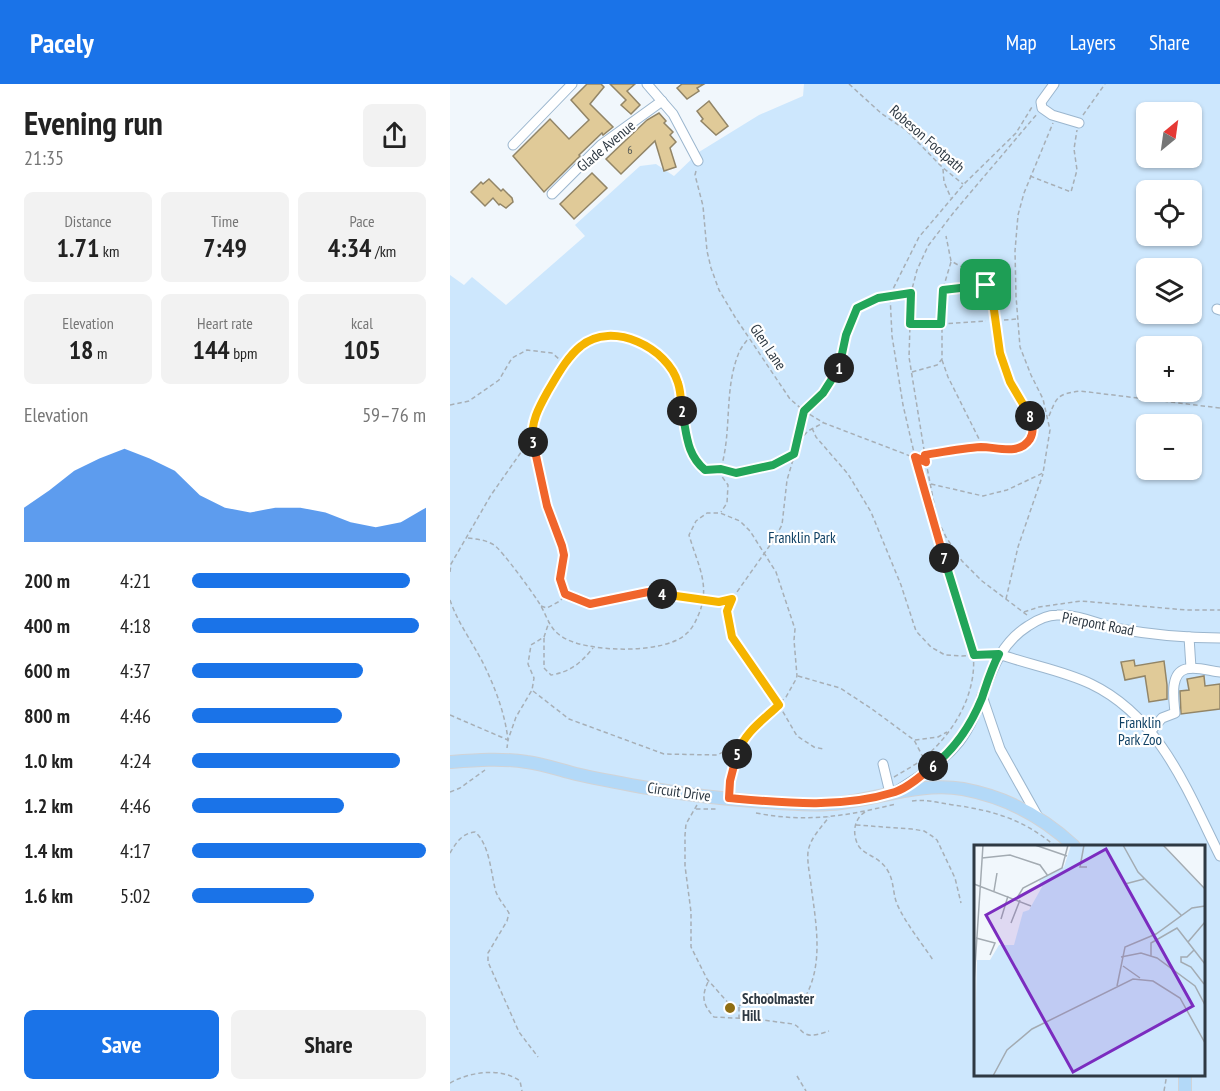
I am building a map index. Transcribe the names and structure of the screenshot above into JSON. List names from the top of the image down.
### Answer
{
  "streets": {
    "main road": ["Circuit Drive"],
    "street": ["Glade Avenue", "Pierpont Road"],
    "path": ["Robeson Footpath", "Glen Lane"]
  },
  "crossings": [
    ["Pierpont Road", "Circuit Drive"]
  ],
  "parks": ["Franklin Park", "Franklin Park Zoo"],
  "places": ["Schoolmaster Hill"],
  "house_numbers": ["6"],
  "north": "top right",
  "page": {
    "header": "Pacely",
    "nav": ["Map", "Layers", "Share"],
    "heading": ["Evening run", "21:35"],
    "map_buttons": ["+", "−"],
    "stats": [
      ["Distance", "1.71 km"],
      ["Time", "7:49"],
      ["Pace", "4:34 /km"],
      ["Elevation", "18 m"],
      ["Heart rate", "144 bpm"],
      ["kcal", "105"]
    ],
    "pins": [
      "1",
      "2",
      "8",
      "3",
      "7",
      "4",
      "5",
      "6"
    ],
    "chart": ["Elevation", "59–76 m"],
    "list": [
      {
        "name": "200 m",
        "note": "4:21"
      },
      {
        "name": "400 m",
        "note": "4:18"
      },
      {
        "name": "600 m",
        "note": "4:37"
      },
      {
        "name": "800 m",
        "note": "4:46"
      },
      {
        "name": "1.0 km",
        "note": "4:24"
      },
      {
        "name": "1.2 km",
        "note": "4:46"
      },
      {
        "name": "1.4 km",
        "note": "4:17"
      },
      {
        "name": "1.6 km",
        "note": "5:02"
      }
    ],
    "buttons": ["Save", "Share"]
  }
}
